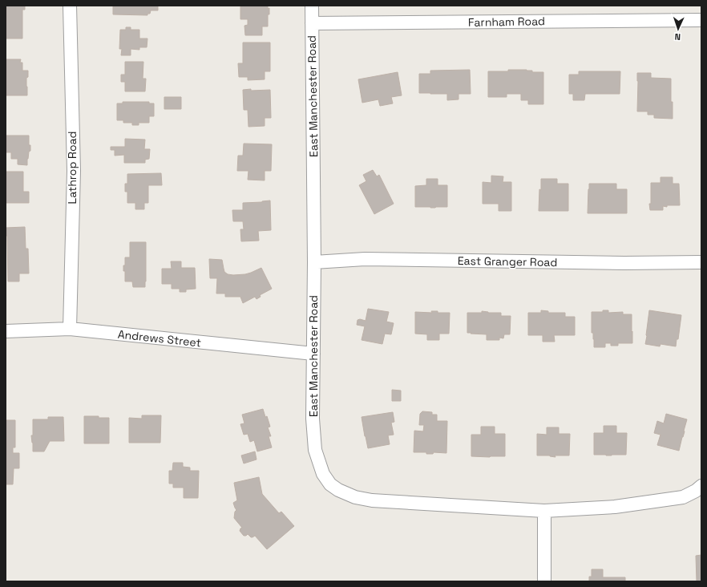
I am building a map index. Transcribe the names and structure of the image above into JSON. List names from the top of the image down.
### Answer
{
  "streets": {
    "street": [
      "Farnham Road",
      "East Manchester Road",
      "Lathrop Road",
      "East Granger Road",
      "Andrews Street"
    ]
  },
  "crossings": [
    ["Farnham Road", "East Manchester Road"],
    ["East Manchester Road", "East Granger Road"],
    ["East Manchester Road", "Andrews Street"],
    ["Lathrop Road", "Andrews Street"]
  ],
  "north": "bottom"
}
